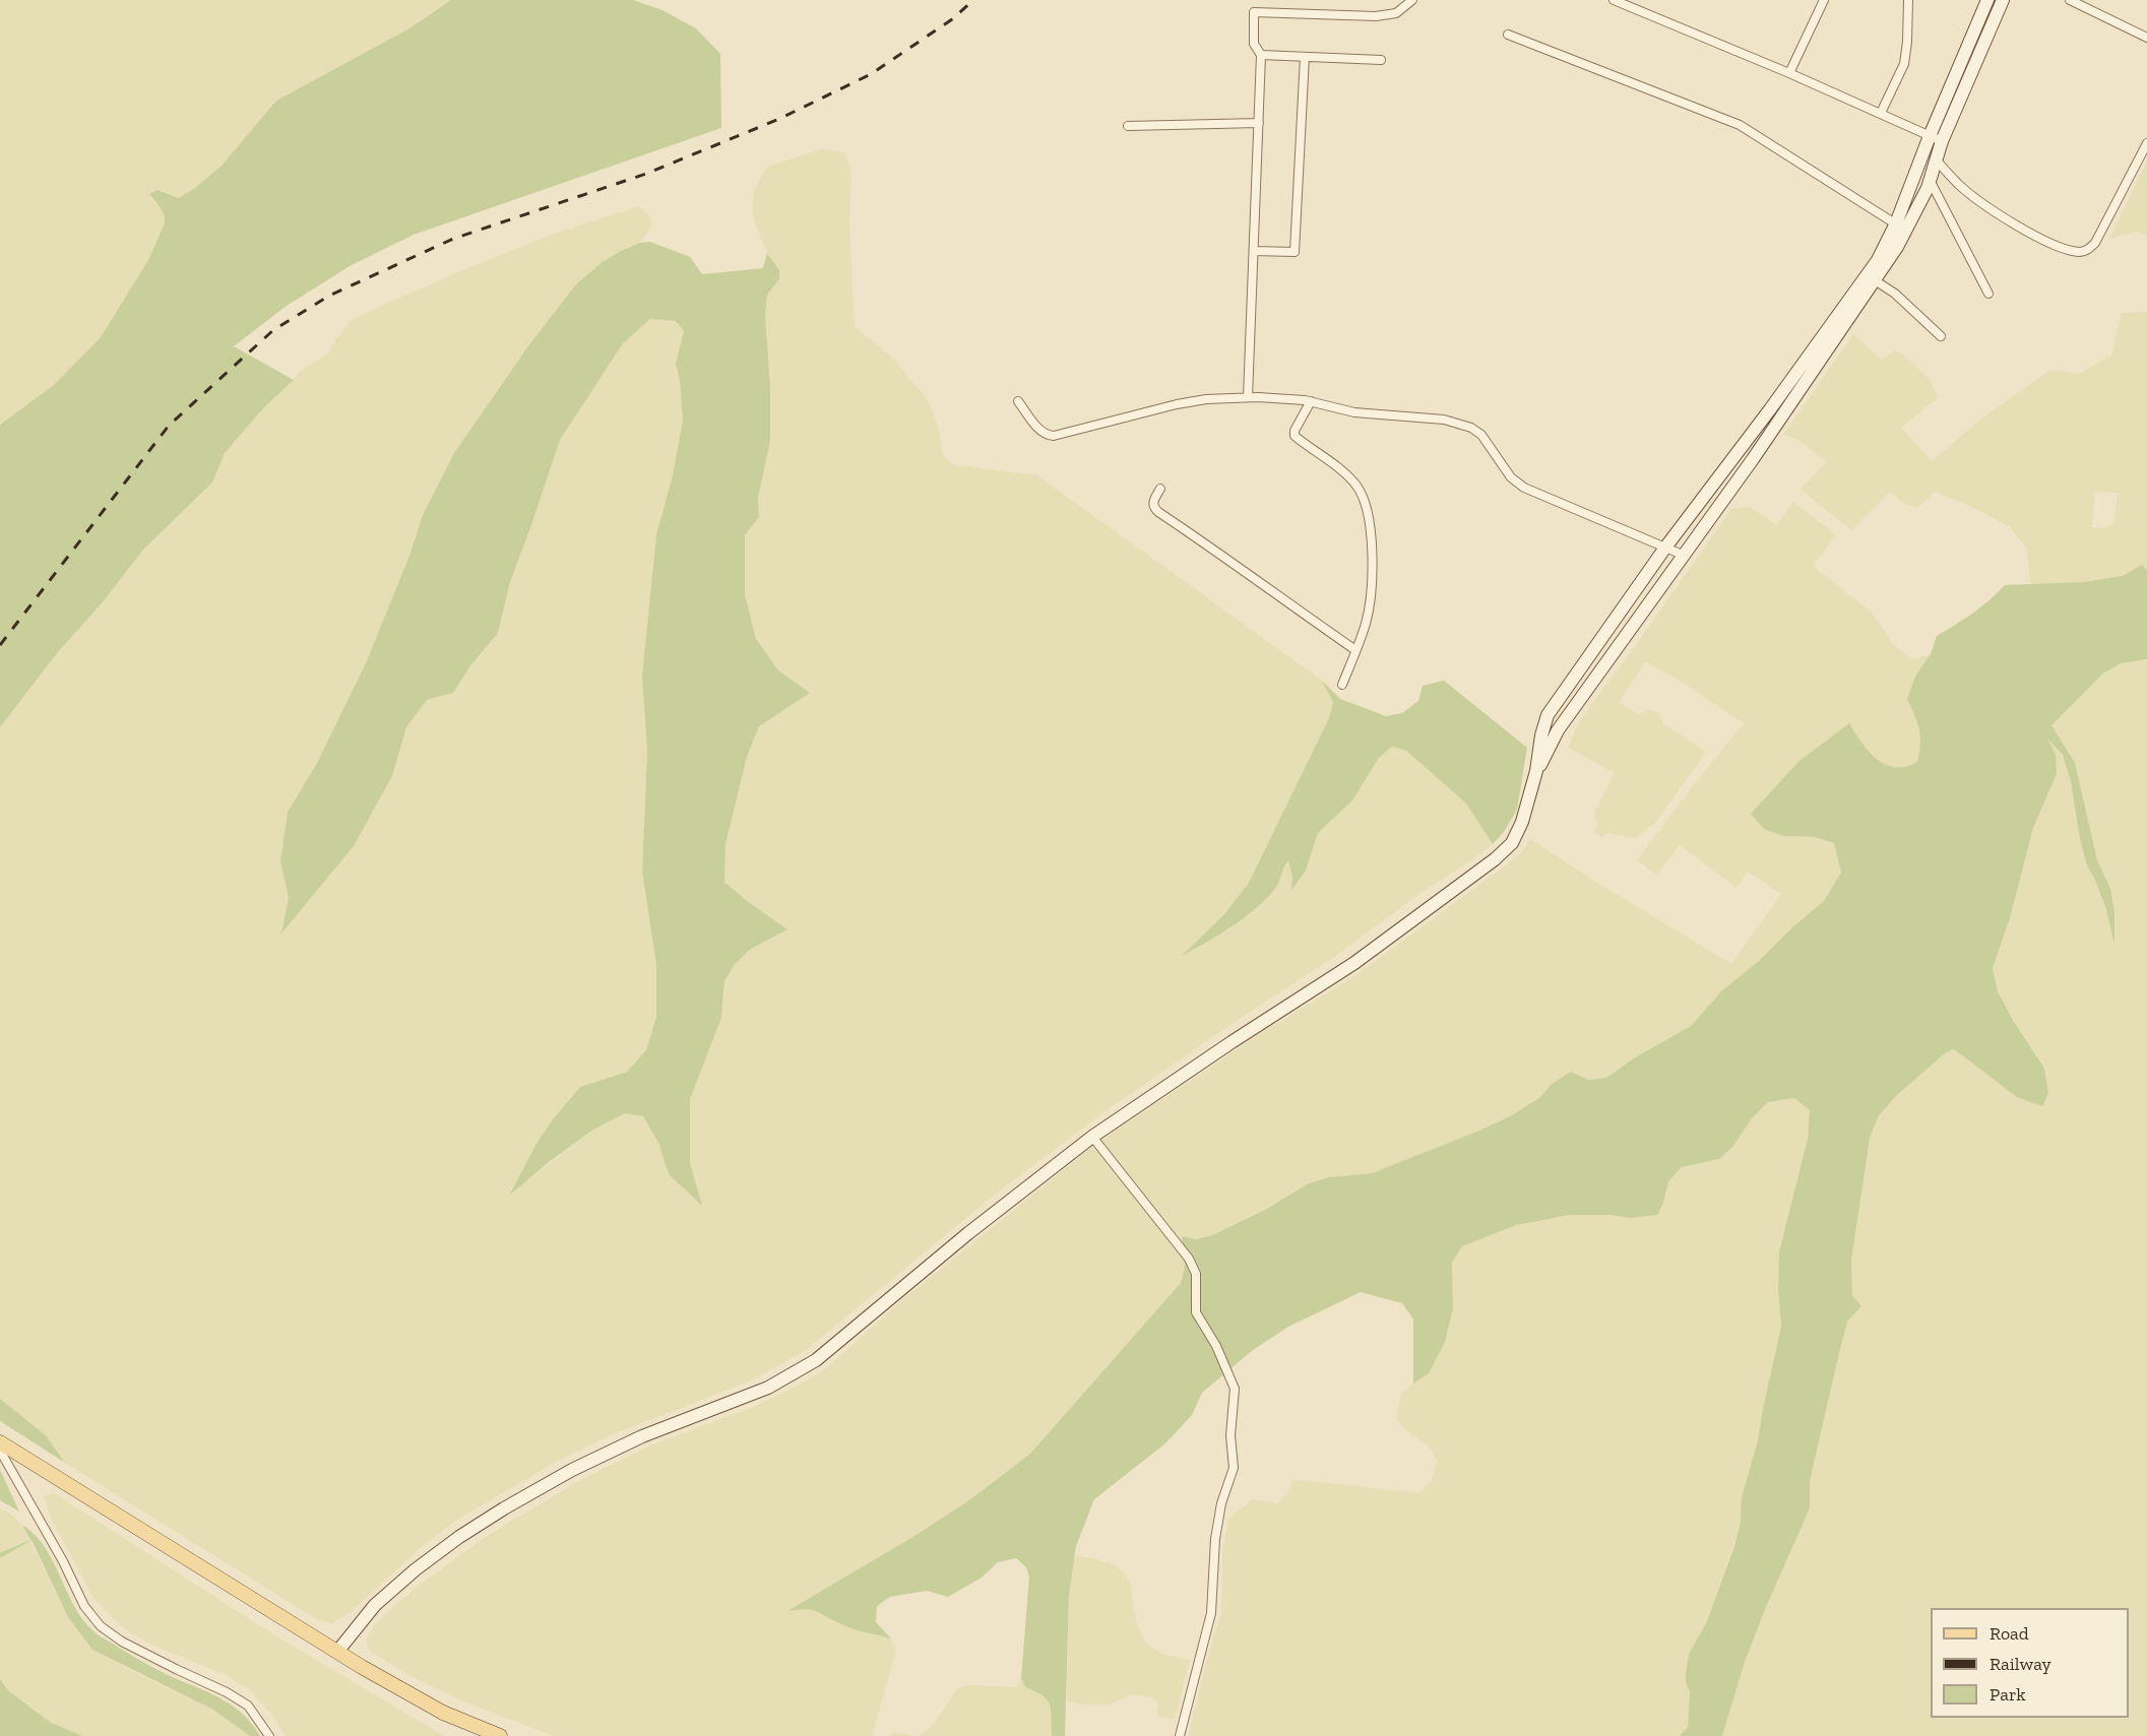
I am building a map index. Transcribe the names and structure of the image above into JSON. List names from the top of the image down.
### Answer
{
  "legend": ["Road", "Railway", "Park"]
}
